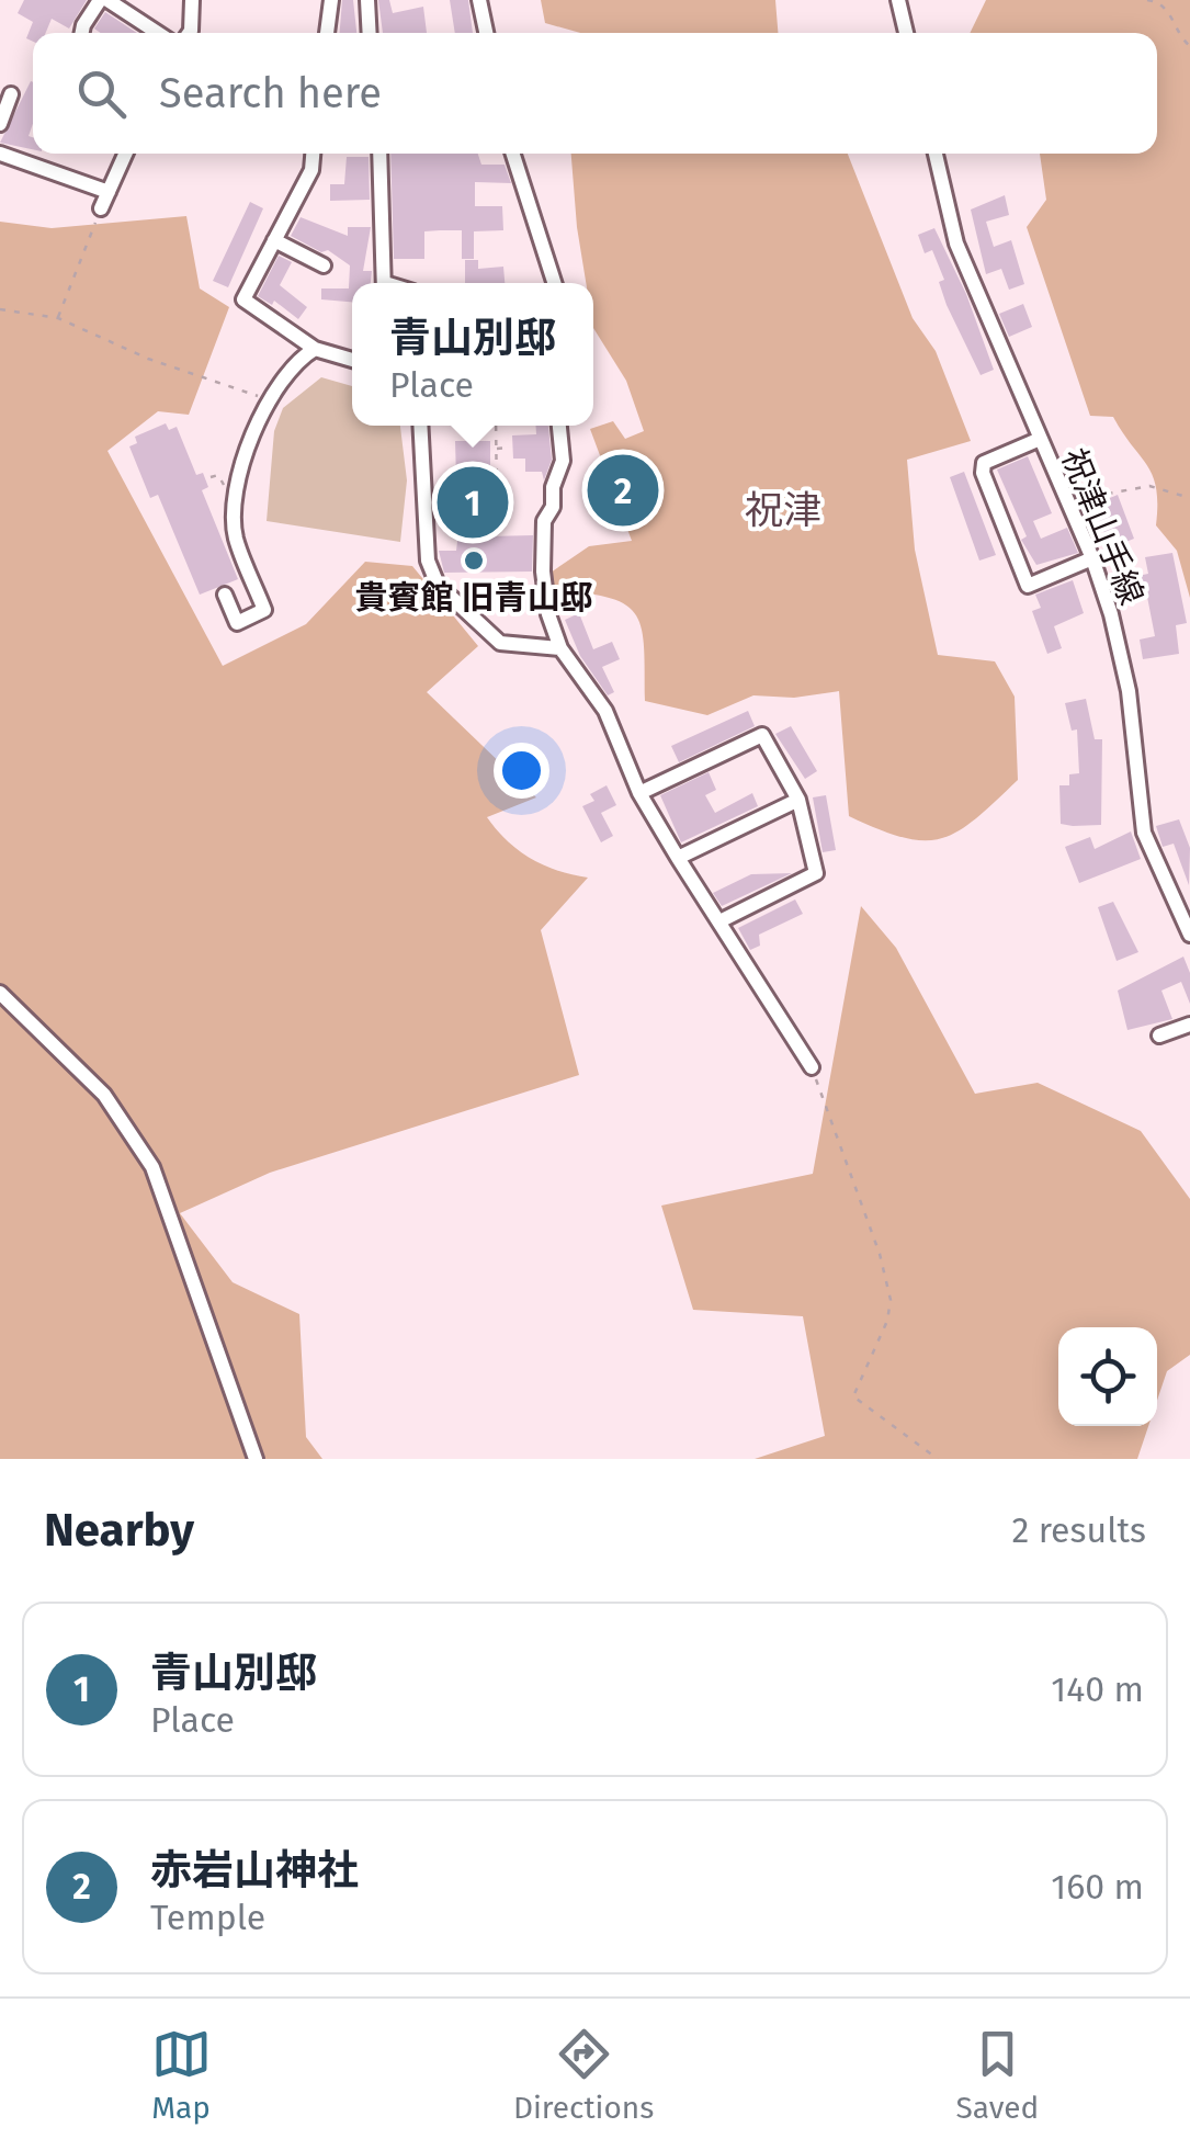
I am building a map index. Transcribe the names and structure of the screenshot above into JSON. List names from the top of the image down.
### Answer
{
  "streets": {
    "street": ["祝津山手線"]
  },
  "districts": ["祝津"],
  "places": ["貴賓館 旧青山邸"],
  "page": {
    "search": "Search here",
    "popup": ["青山別邸", "Place"],
    "pins": ["2", "1"],
    "heading": ["Nearby", "2 results"],
    "list": [
      {
        "mark": "1",
        "name": "青山別邸",
        "note": "Place",
        "value": "140 m"
      },
      {
        "mark": "2",
        "name": "赤岩山神社",
        "note": "Temple",
        "value": "160 m"
      }
    ],
    "nav": ["Map", "Directions", "Saved"]
  }
}
